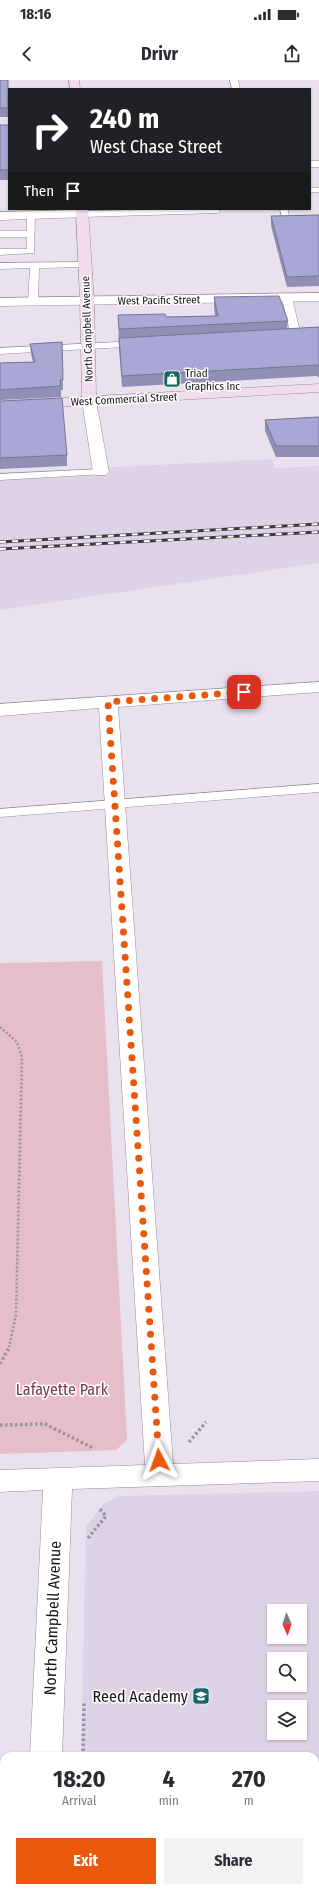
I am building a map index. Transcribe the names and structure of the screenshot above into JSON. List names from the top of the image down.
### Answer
{
  "streets": {
    "street": ["West Pacific Street", "North Campbell Avenue", "West Commercial Street"]
  },
  "crossings": [
    ["West Pacific Street", "North Campbell Avenue"],
    ["North Campbell Avenue", "West Commercial Street"]
  ],
  "parks": ["Lafayette Park"],
  "places": {
    "shop": ["Triad Graphics Inc"],
    "school or university": ["Reed Academy"]
  },
  "north": "bottom",
  "page": {
    "status": "18:16",
    "header": "Drivr",
    "turn": ["240 m", "West Chase Street"],
    "then": "Then",
    "eta": [
      "18:20",
      "Arrival",
      "4",
      "min",
      "270",
      "m"
    ],
    "buttons": ["Exit", "Share"]
  }
}
